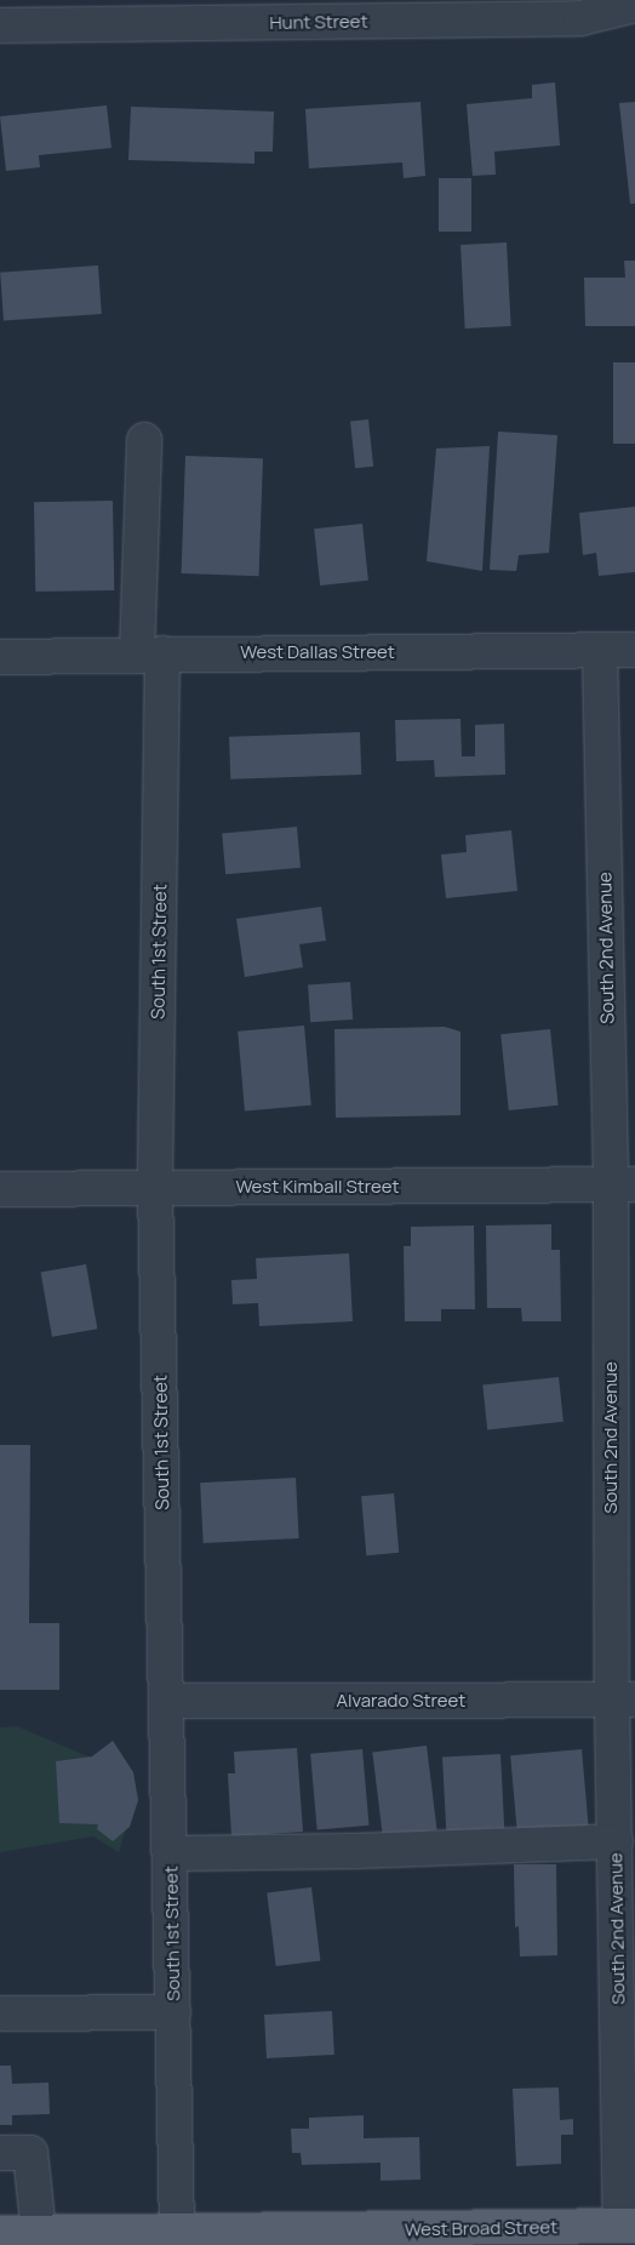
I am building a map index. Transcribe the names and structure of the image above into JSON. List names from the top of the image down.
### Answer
{
  "streets": {
    "main road": ["West Broad Street"],
    "street": [
      "Hunt Street",
      "West Dallas Street",
      "South 2nd Avenue",
      "South 1st Street",
      "West Kimball Street",
      "Alvarado Street"
    ]
  },
  "crossings": [
    ["West Dallas Street", "South 2nd Avenue"],
    ["West Dallas Street", "South 1st Street"],
    ["South 2nd Avenue", "West Kimball Street"],
    ["South 2nd Avenue", "Alvarado Street"],
    ["South 2nd Avenue", "West Broad Street"],
    ["South 1st Street", "West Kimball Street"],
    ["South 1st Street", "Alvarado Street"],
    ["South 1st Street", "West Broad Street"]
  ]
}
